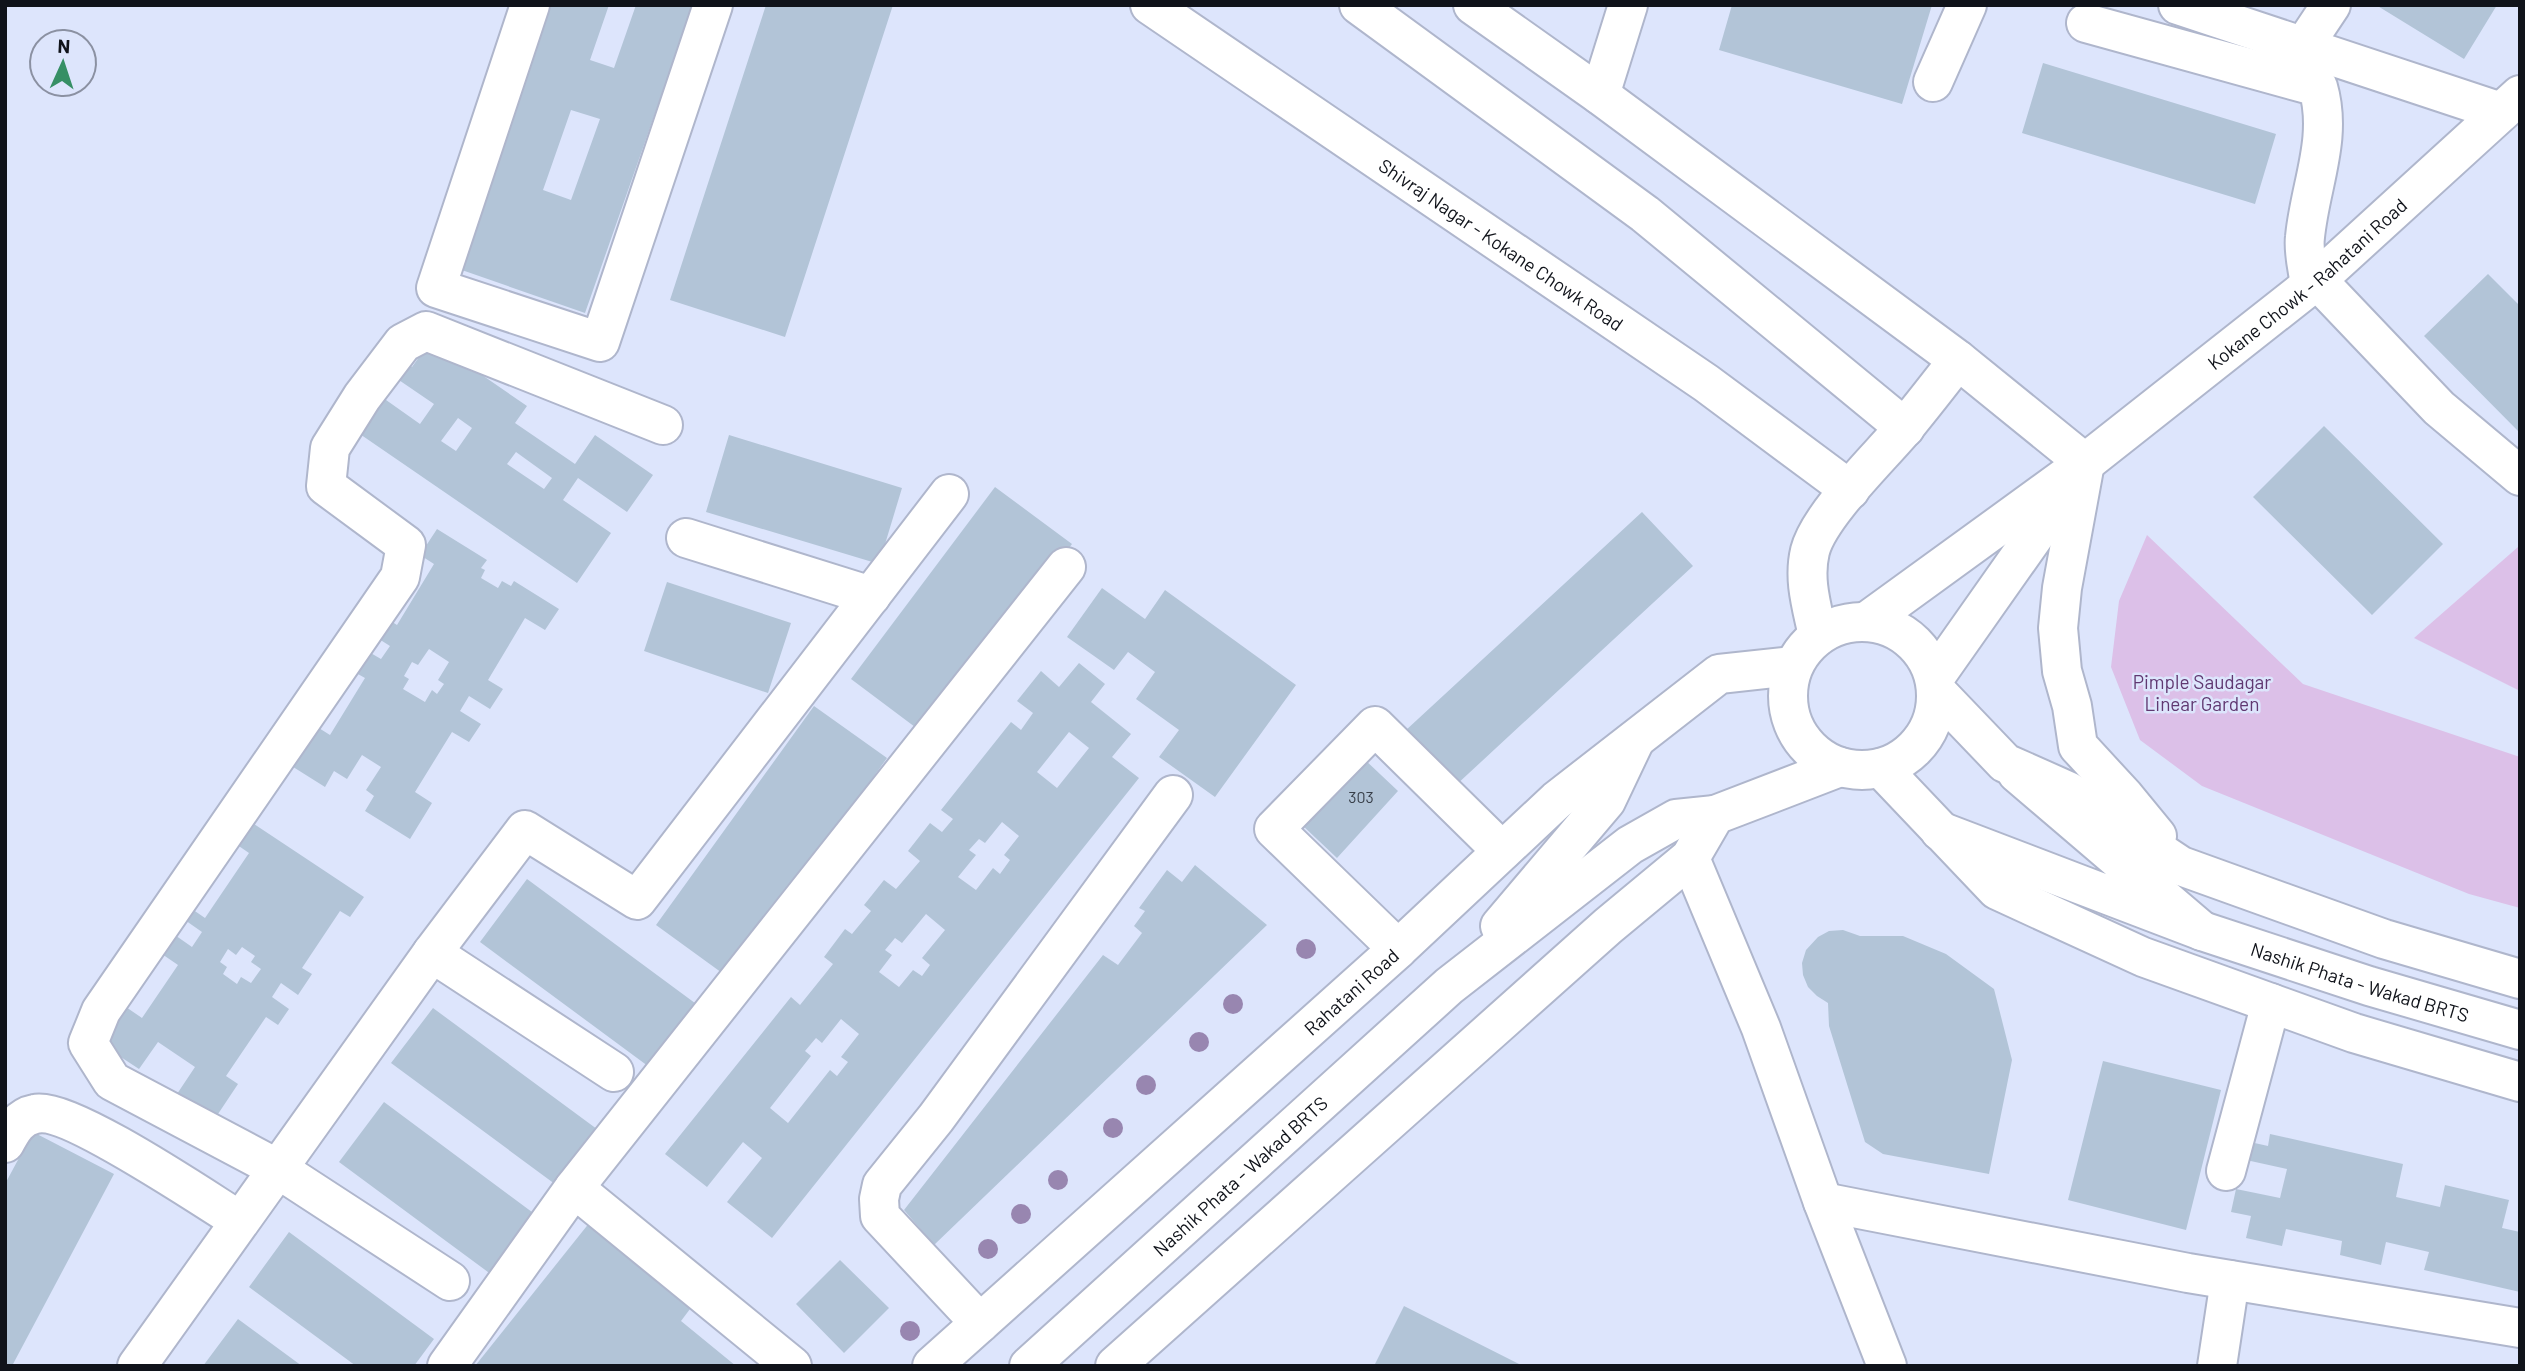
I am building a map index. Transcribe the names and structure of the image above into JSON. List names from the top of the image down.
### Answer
{
  "streets": {
    "street": [
      "Shivraj Nagar - Kokane Chowk Road",
      "Kokane Chowk - Rahatani Road",
      "Nashik Phata - Wakad BRTS",
      "Rahatani Road"
    ]
  },
  "crossings": [
    ["Nashik Phata - Wakad BRTS", "Rahatani Road"]
  ],
  "parks": ["Pimple Saudagar Linear Garden"],
  "house_numbers": ["303"],
  "north": "top"
}
